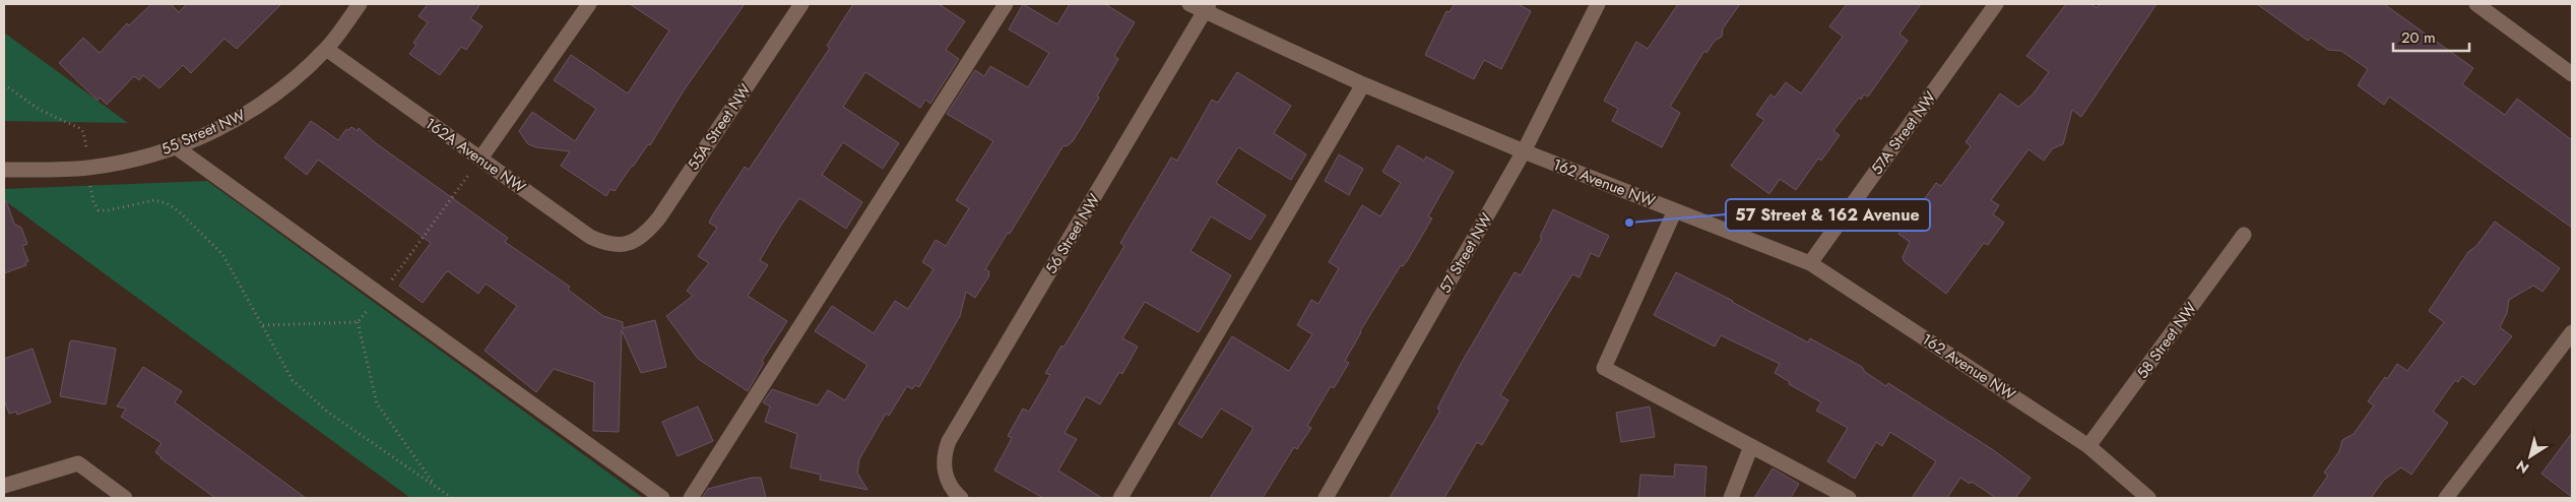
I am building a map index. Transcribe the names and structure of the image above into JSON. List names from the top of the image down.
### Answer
{
  "streets": {
    "street": [
      "55A Street NW",
      "55 Street NW",
      "57A Street NW",
      "162A Avenue NW",
      "162 Avenue NW",
      "56 Street NW",
      "57 Street NW",
      "58 Street NW"
    ]
  },
  "crossings": [
    ["55A Street NW", "162A Avenue NW"],
    ["55 Street NW", "162A Avenue NW"],
    ["57A Street NW", "162 Avenue NW"],
    ["162 Avenue NW", "56 Street NW"],
    ["162 Avenue NW", "57 Street NW"],
    ["162 Avenue NW", "58 Street NW"]
  ],
  "places": ["57 Street & 162 Avenue"],
  "scale_bar": "20 m",
  "north": "bottom left"
}
